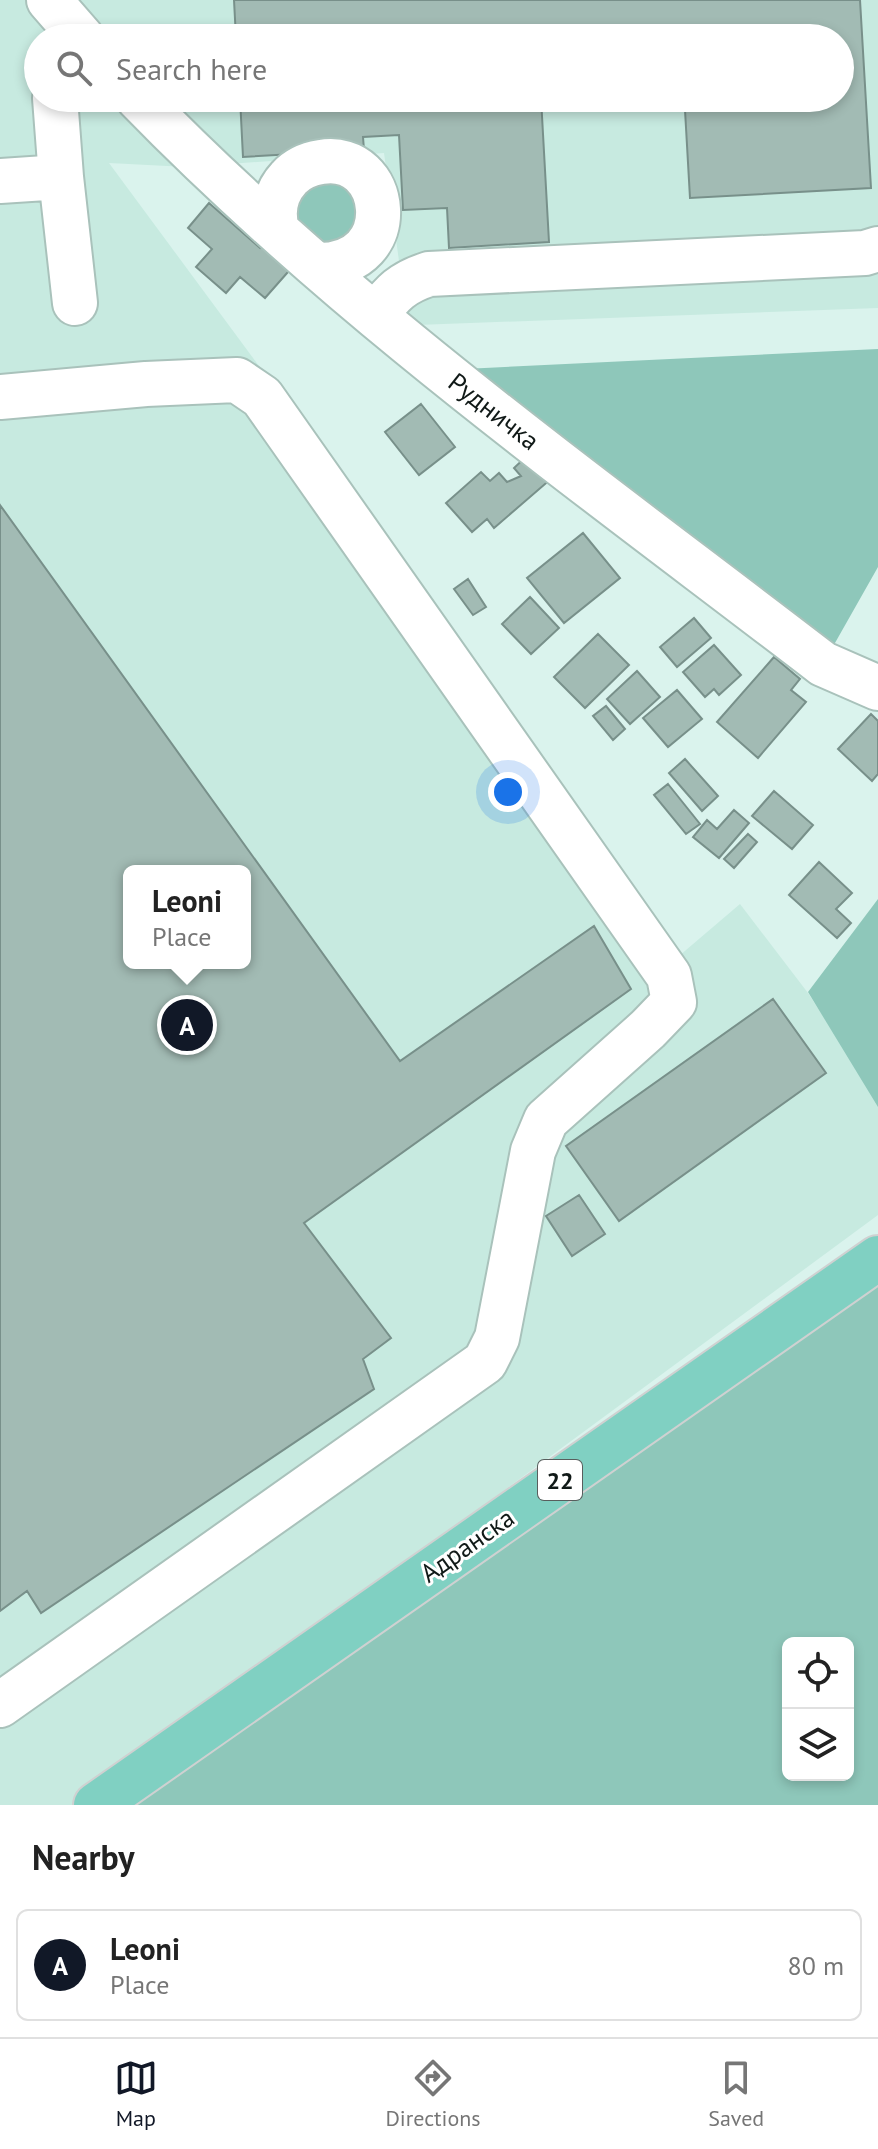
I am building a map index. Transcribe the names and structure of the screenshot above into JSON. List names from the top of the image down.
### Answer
{
  "streets": {
    "main road": ["22", "Адранска"],
    "street": ["Рудничка"]
  },
  "page": {
    "search": "Search here",
    "popup": ["Leoni", "Place"],
    "pins": "A",
    "heading": "Nearby",
    "list": [
      {
        "mark": "A",
        "name": "Leoni",
        "note": "Place",
        "value": "80 m"
      }
    ],
    "nav": ["Map", "Directions", "Saved"]
  }
}
